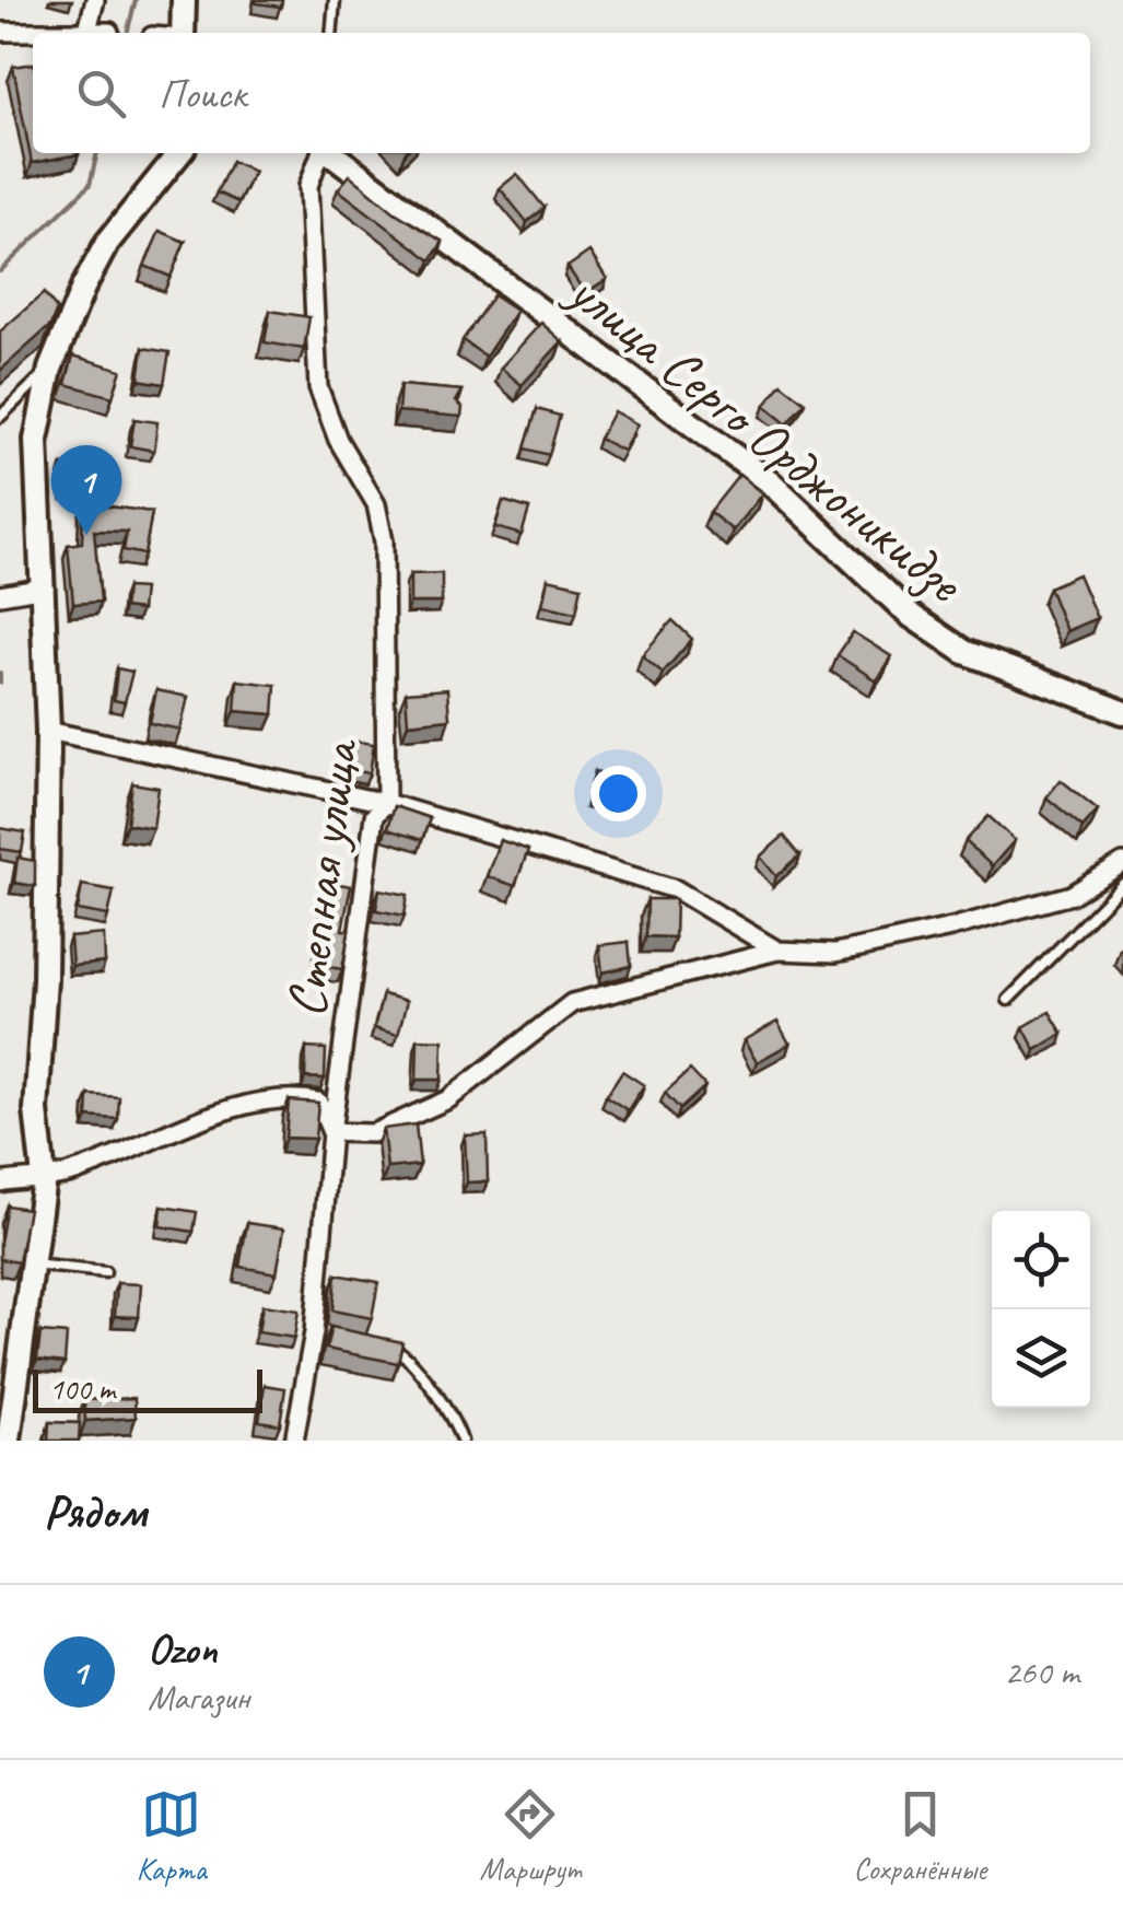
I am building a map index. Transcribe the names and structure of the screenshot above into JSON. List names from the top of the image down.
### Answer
{
  "streets": {
    "street": ["улица Серго Орджоникидзе", "Степная улица"]
  },
  "scale_bar": "100 m",
  "page": {
    "search": "Поиск",
    "pins": "1",
    "scale": "100 m",
    "heading": "Рядом",
    "list": [
      {
        "mark": "1",
        "name": "Ozon",
        "note": "Магазин",
        "value": "260 m"
      }
    ],
    "nav": ["Карта", "Маршрут", "Сохранённые"]
  }
}
